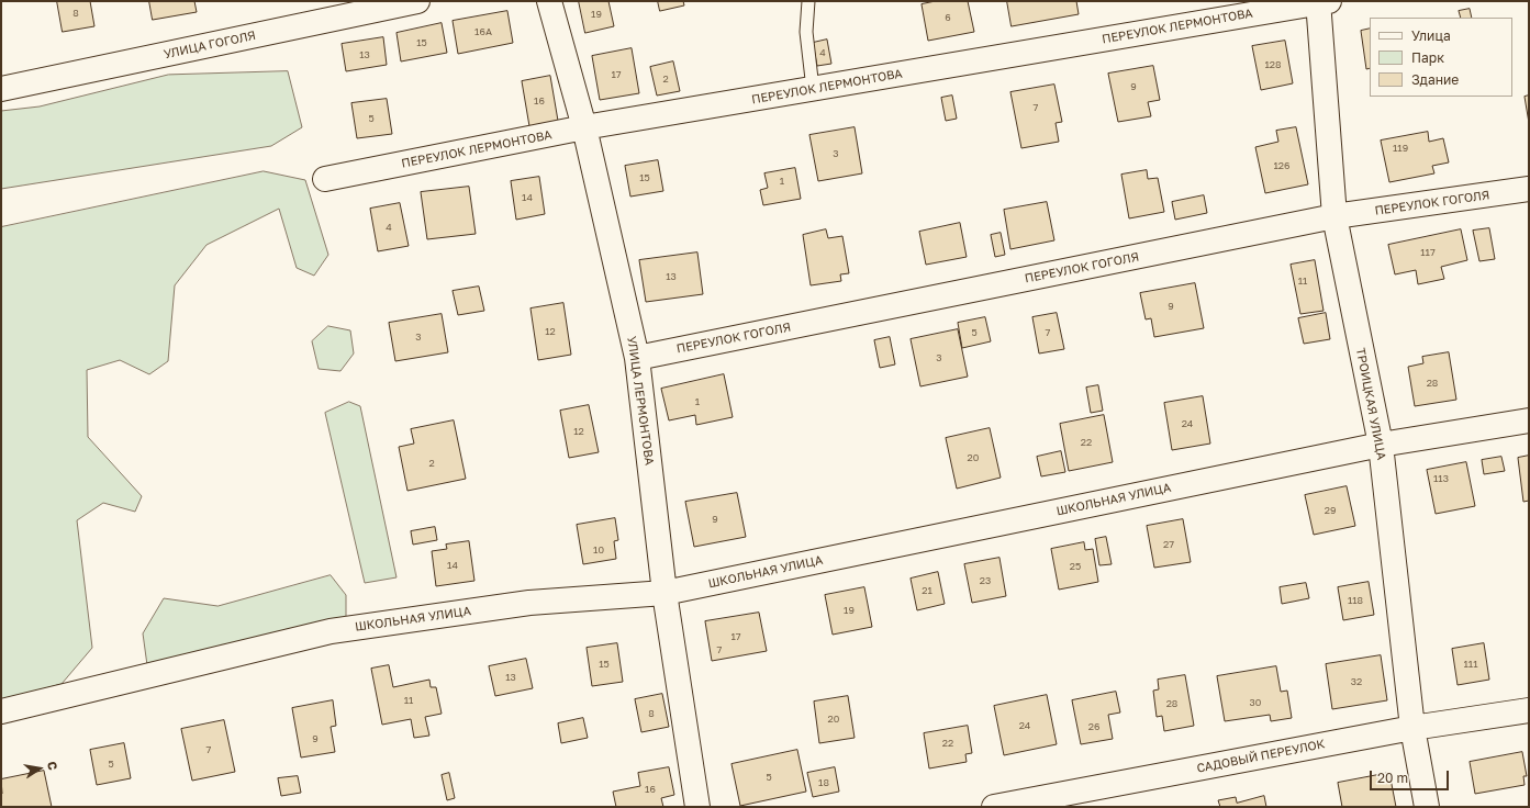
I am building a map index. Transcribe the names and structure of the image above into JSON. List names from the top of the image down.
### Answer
{
  "streets": {
    "street": [
      "ПЕРЕУЛОК ЛЕРМОНТОВА",
      "УЛИЦА ГОГОЛЯ",
      "ПЕРЕУЛОК ГОГОЛЯ",
      "УЛИЦА ЛЕРМОНТОВА",
      "ТРОИЦКАЯ УЛИЦА",
      "ШКОЛЬНАЯ УЛИЦА",
      "САДОВЫЙ ПЕРЕУЛОК"
    ]
  },
  "crossings": [
    ["ПЕРЕУЛОК ЛЕРМОНТОВА", "УЛИЦА ЛЕРМОНТОВА"],
    ["ПЕРЕУЛОК ЛЕРМОНТОВА", "ТРОИЦКАЯ УЛИЦА"],
    ["ПЕРЕУЛОК ГОГОЛЯ", "УЛИЦА ЛЕРМОНТОВА"],
    ["ПЕРЕУЛОК ГОГОЛЯ", "ТРОИЦКАЯ УЛИЦА"],
    ["УЛИЦА ЛЕРМОНТОВА", "ШКОЛЬНАЯ УЛИЦА"],
    ["ТРОИЦКАЯ УЛИЦА", "ШКОЛЬНАЯ УЛИЦА"],
    ["ТРОИЦКАЯ УЛИЦА", "САДОВЫЙ ПЕРЕУЛОК"]
  ],
  "house_numbers": [
    "8",
    "19",
    "6",
    "16А",
    "15",
    "4",
    "13",
    "128",
    "17",
    "2",
    "9",
    "16",
    "7",
    "5",
    "119",
    "3",
    "126",
    "15",
    "1",
    "14",
    "4",
    "117",
    "13",
    "11",
    "9",
    "12",
    "5",
    "7",
    "3",
    "3",
    "28",
    "1",
    "24",
    "12",
    "22",
    "20",
    "2",
    "113",
    "29",
    "9",
    "27",
    "10",
    "14",
    "25",
    "23",
    "21",
    "118",
    "19",
    "17",
    "7",
    "15",
    "111",
    "13",
    "32",
    "11",
    "30",
    "28",
    "8",
    "20",
    "24",
    "26",
    "9",
    "22",
    "7",
    "5",
    "5",
    "18",
    "16"
  ],
  "legend": ["Улица", "Парк", "Здание"],
  "scale_bar": "20 m",
  "north": "right"
}
